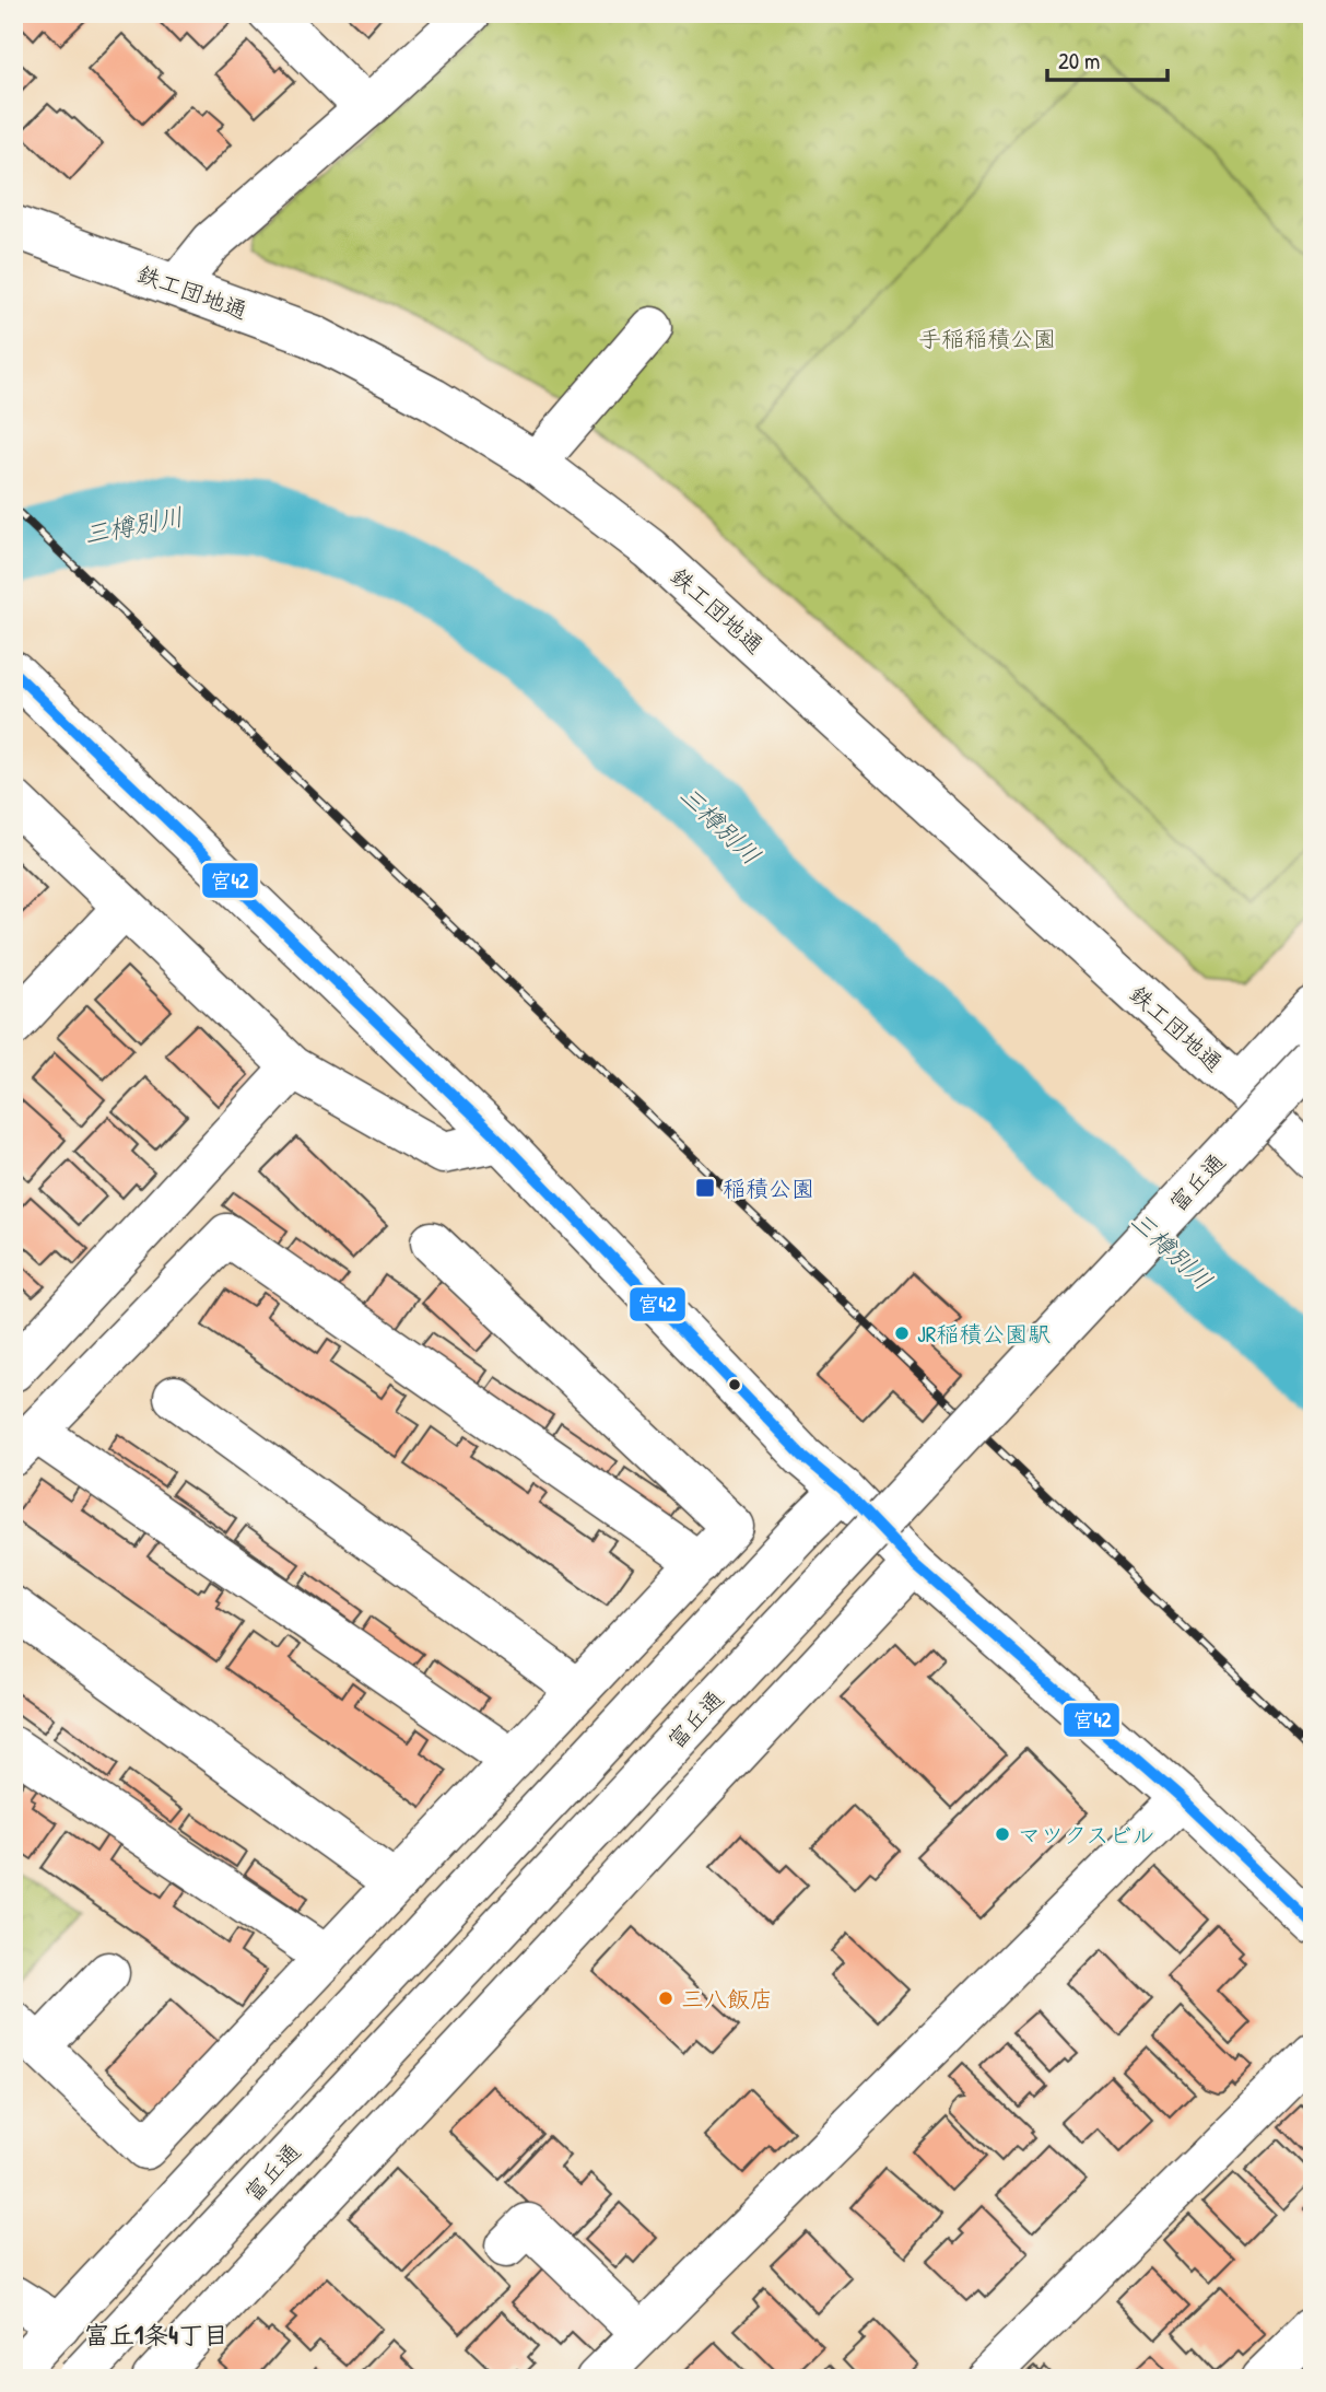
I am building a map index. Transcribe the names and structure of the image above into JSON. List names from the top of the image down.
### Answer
{
  "streets": {
    "street": ["鉄工団地通", "富丘通"]
  },
  "districts": ["富丘1条4丁目"],
  "water": ["三樽別川"],
  "parks": ["手稲稲積公園"],
  "places": {
    "transit": ["稲積公園"],
    "other": ["JR稲積公園駅", "マツクスビル", "三八飯店"]
  },
  "lines": ["transit line 宮42"],
  "scale_bar": "20 m"
}
